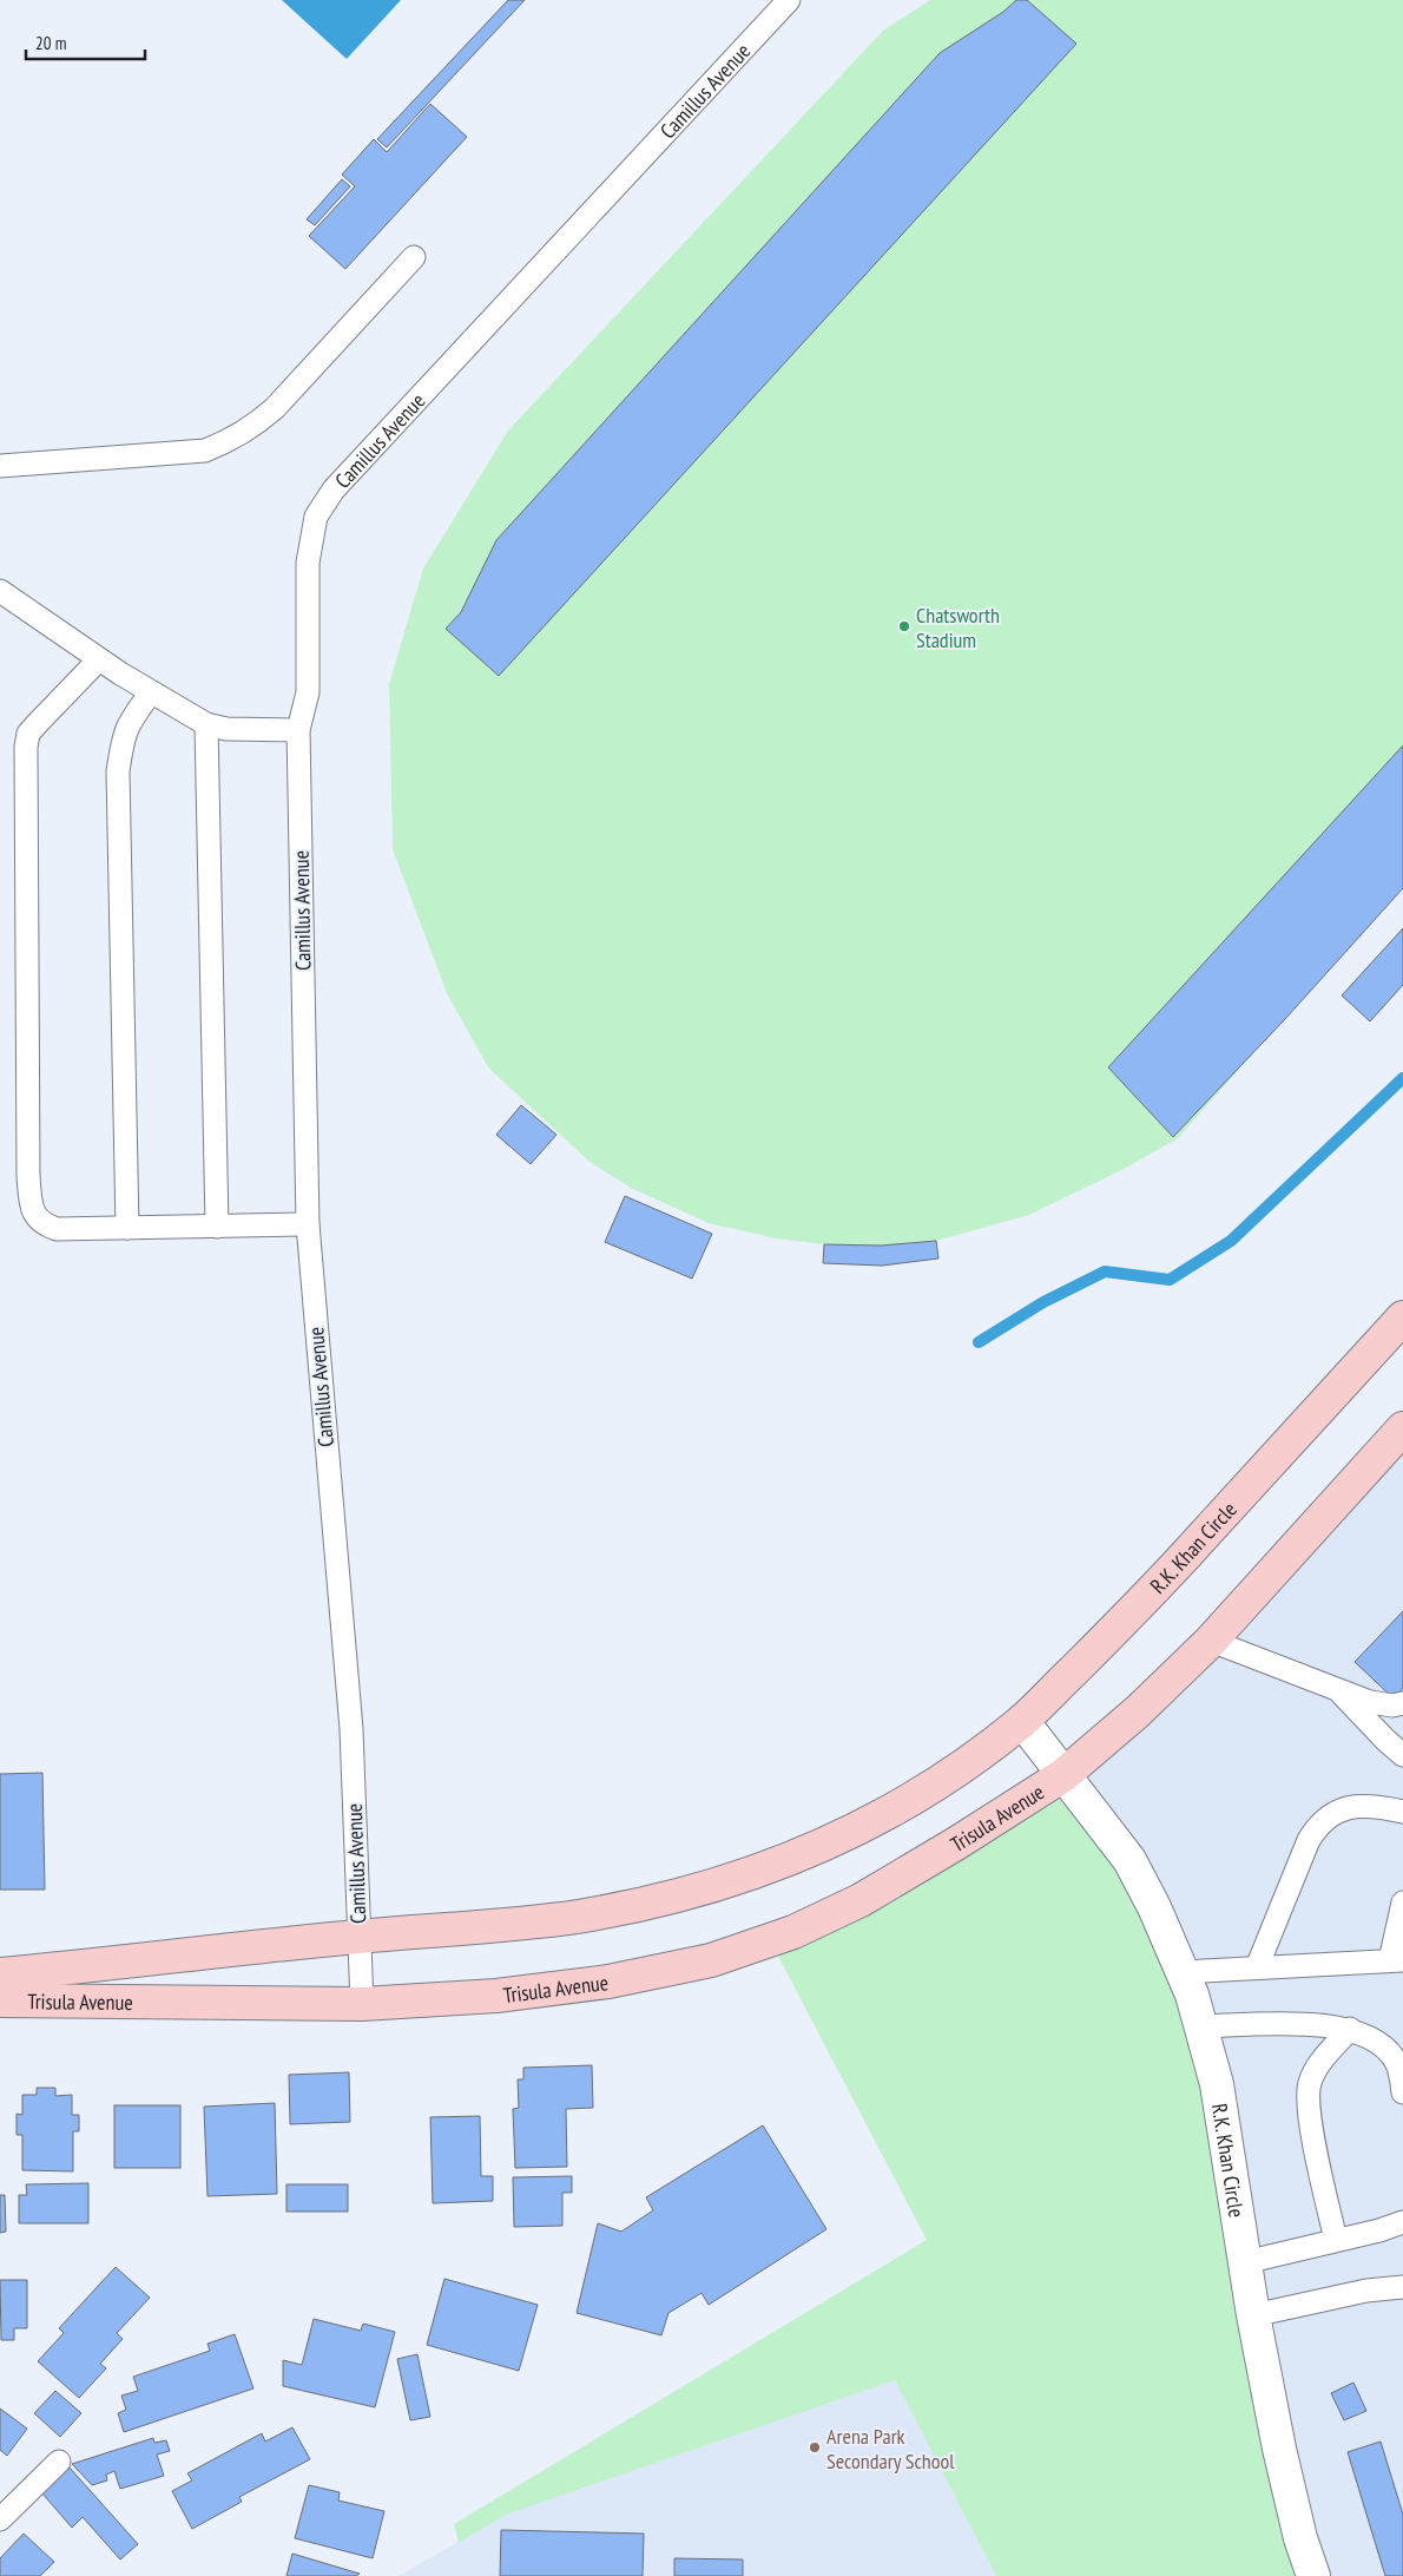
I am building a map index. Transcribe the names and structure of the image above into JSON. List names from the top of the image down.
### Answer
{
  "streets": {
    "street": ["R.K. Khan Circle", "Trisula Avenue"],
    "lane": ["Camillus Avenue"]
  },
  "crossings": [
    ["Camillus Avenue", "Trisula Avenue"],
    ["R.K. Khan Circle", "Trisula Avenue"]
  ],
  "places": ["Chatsworth Stadium", "Arena Park Secondary School"],
  "scale_bar": "20 m"
}
